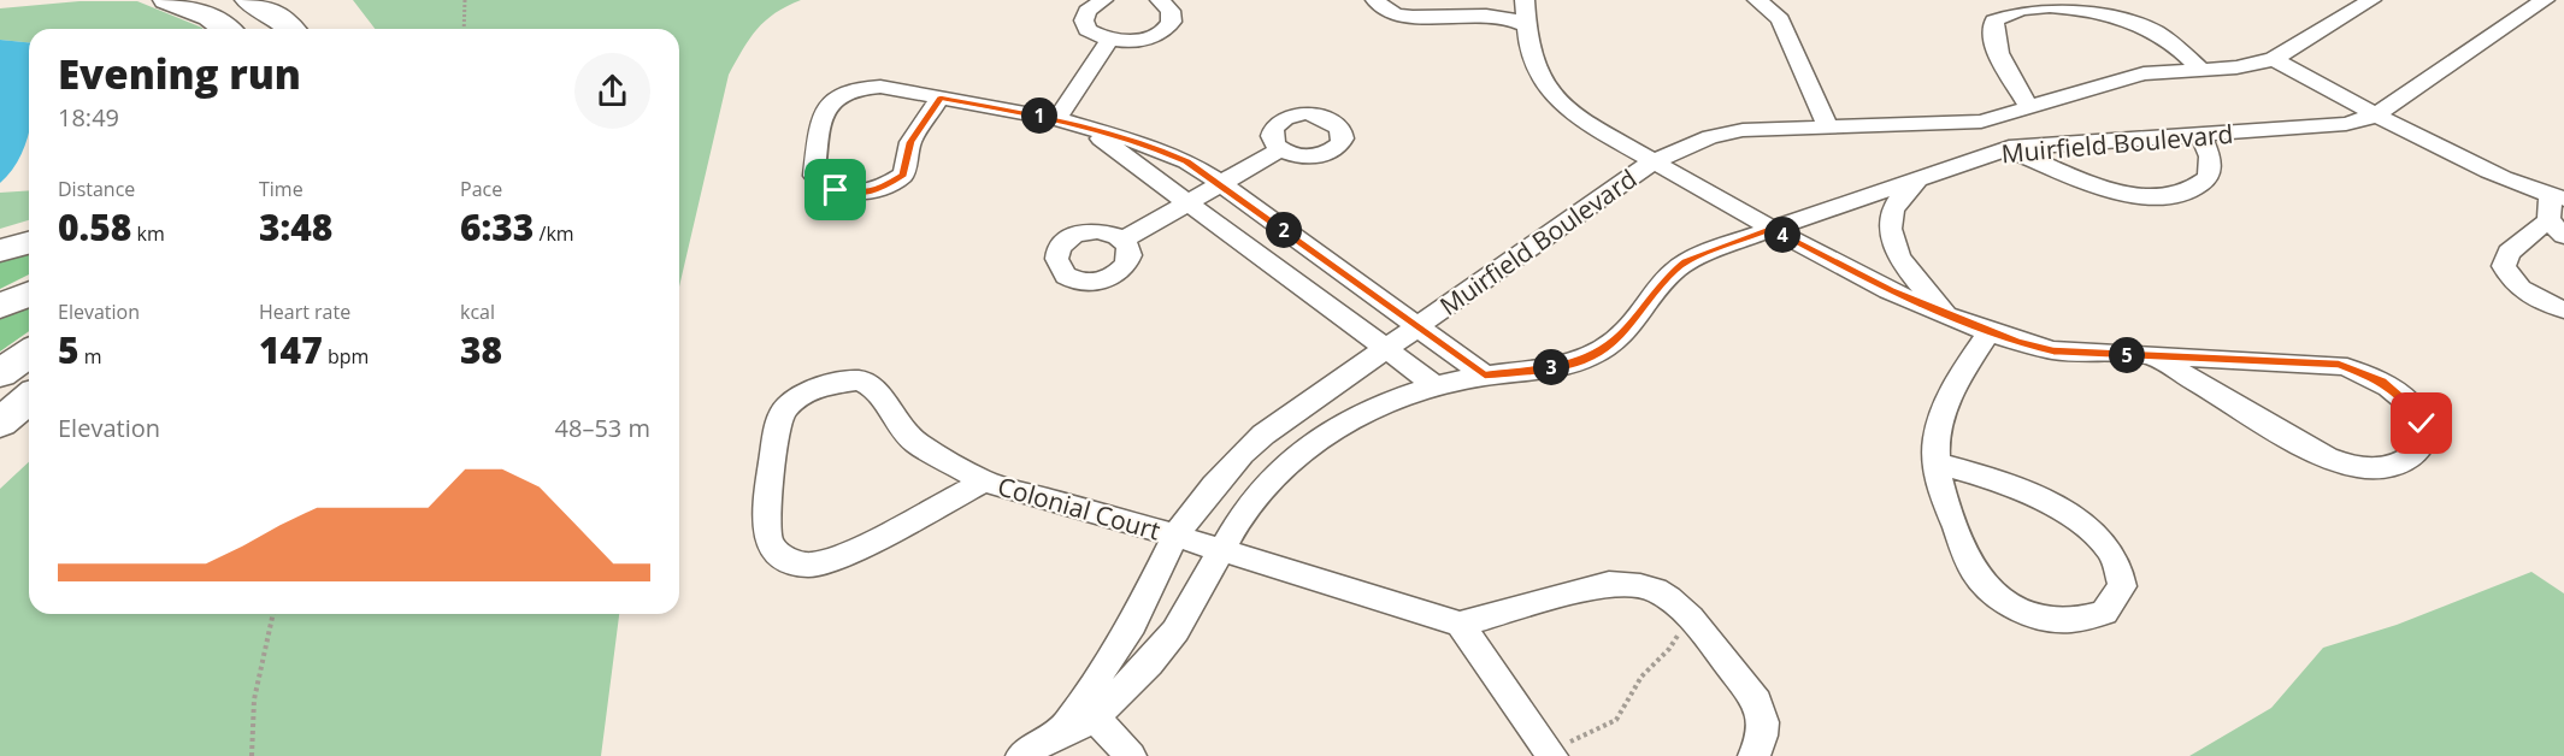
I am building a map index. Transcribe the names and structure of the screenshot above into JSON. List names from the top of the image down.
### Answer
{
  "streets": {
    "street": ["Muirfield Boulevard", "Colonial Court"]
  },
  "crossings": [
    ["Muirfield Boulevard", "Colonial Court"]
  ],
  "page": {
    "heading": ["Evening run", "18:49"],
    "pins": [
      "1",
      "2",
      "4",
      "5",
      "3"
    ],
    "stats": [
      ["Distance", "0.58 km"],
      ["Time", "3:48"],
      ["Pace", "6:33 /km"],
      ["Elevation", "5 m"],
      ["Heart rate", "147 bpm"],
      ["kcal", "38"]
    ],
    "chart": ["Elevation", "48–53 m"]
  }
}
